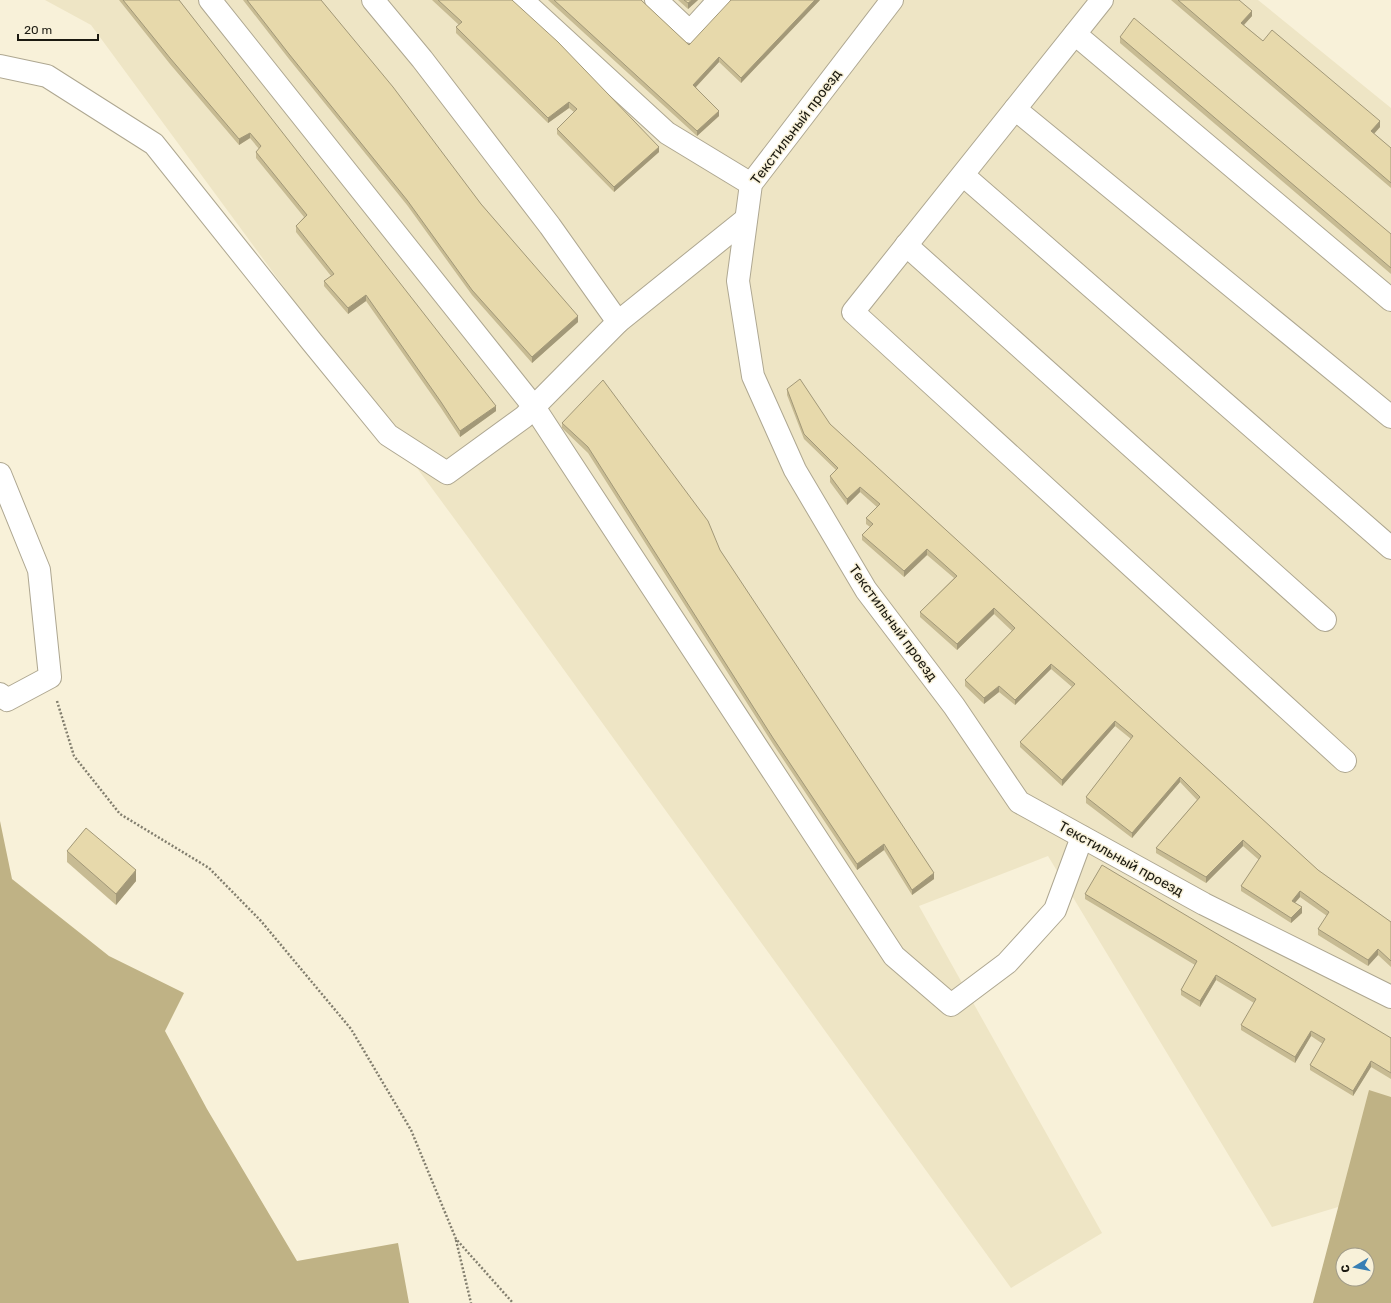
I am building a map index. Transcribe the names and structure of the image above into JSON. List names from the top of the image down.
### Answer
{
  "streets": {
    "street": ["Текстильный проезд"]
  },
  "scale_bar": "20 m",
  "north": "left"
}
